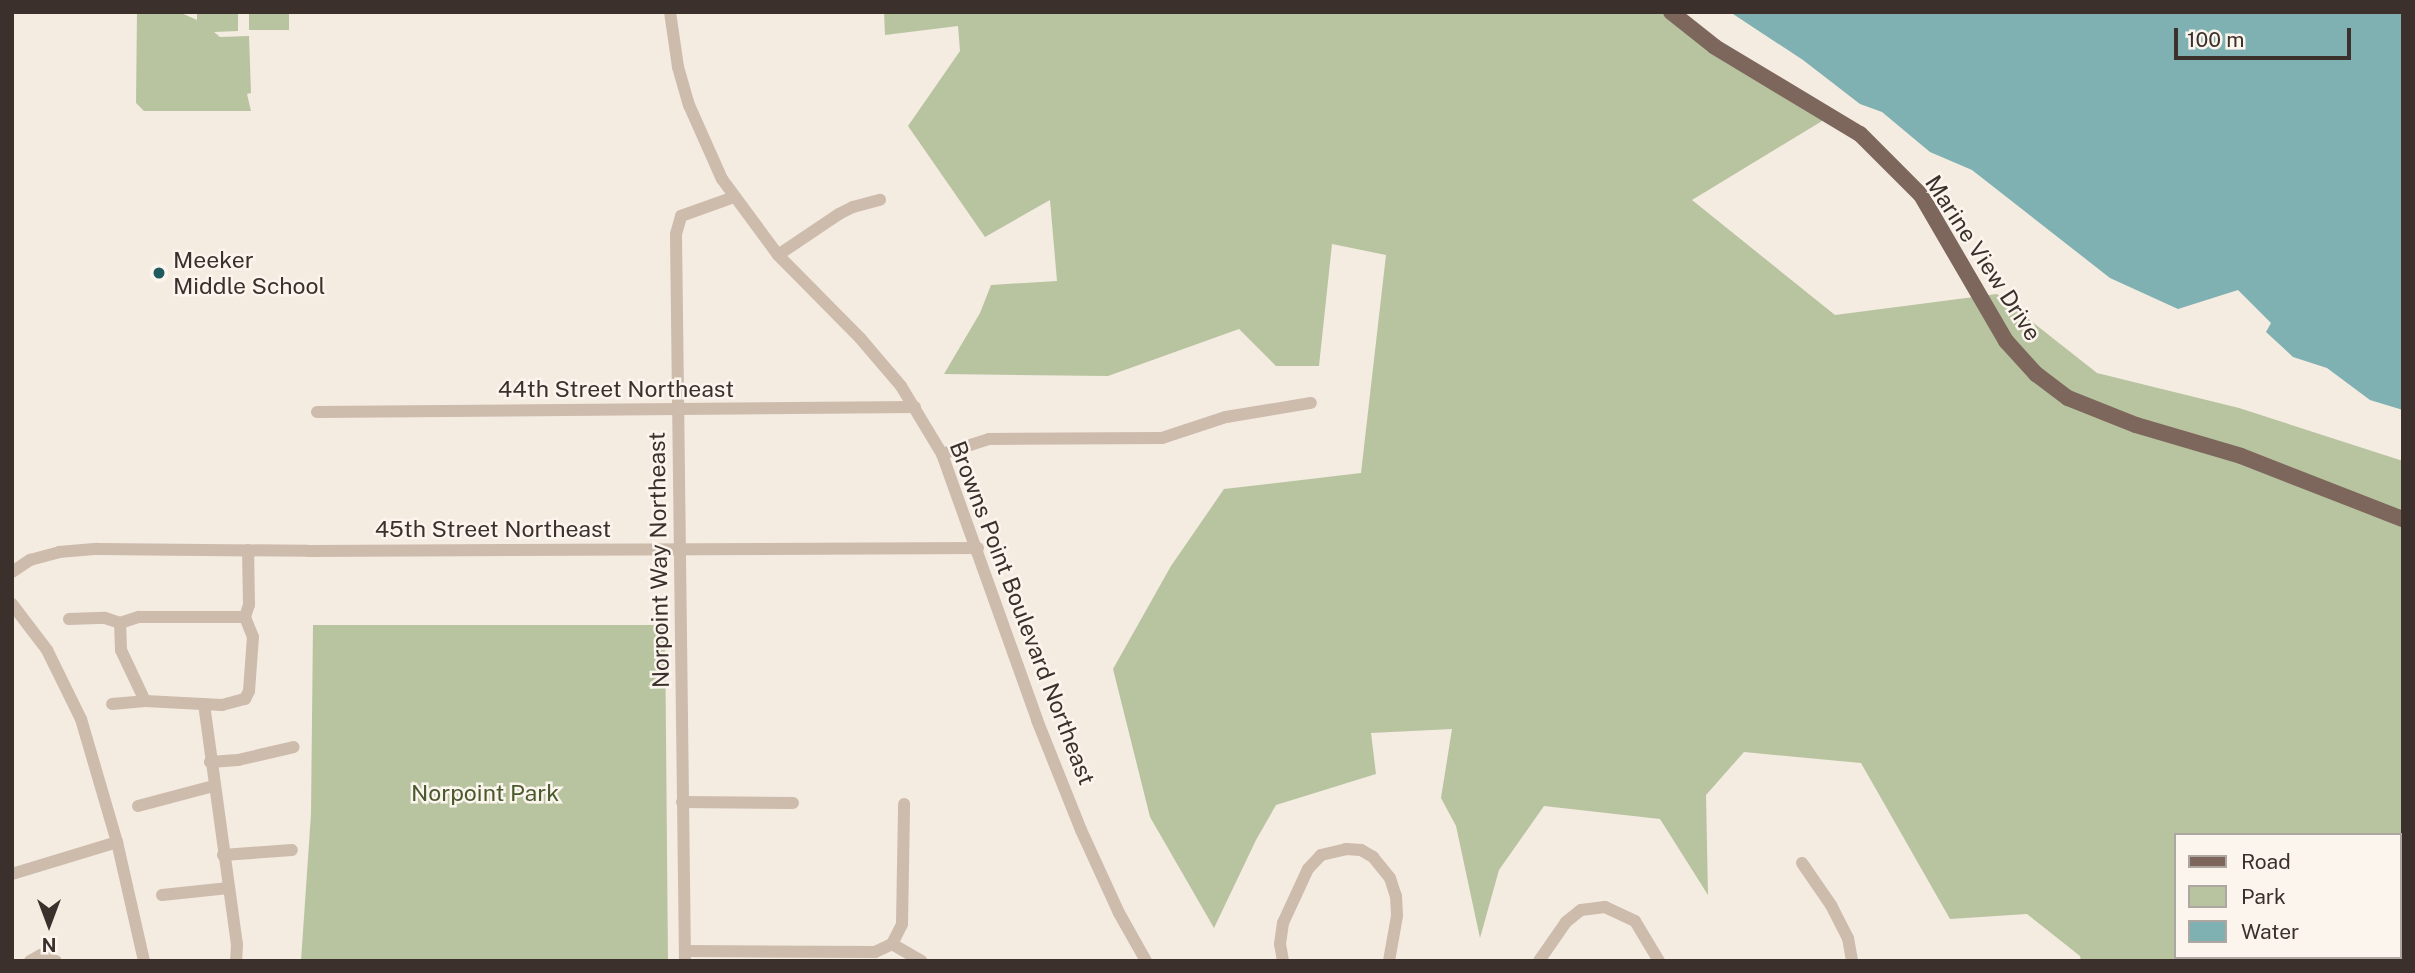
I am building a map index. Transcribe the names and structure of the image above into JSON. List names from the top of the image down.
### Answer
{
  "streets": {
    "main road": ["Marine View Drive"],
    "street": [
      "44th Street Northeast",
      "45th Street Northeast",
      "Norpoint Way Northeast",
      "Browns Point Boulevard Northeast"
    ]
  },
  "crossings": [
    ["44th Street Northeast", "Norpoint Way Northeast"],
    ["44th Street Northeast", "Browns Point Boulevard Northeast"],
    ["45th Street Northeast", "Norpoint Way Northeast"],
    ["45th Street Northeast", "Browns Point Boulevard Northeast"],
    ["Norpoint Way Northeast", "Browns Point Boulevard Northeast"]
  ],
  "parks": ["Norpoint Park"],
  "places": ["Meeker Middle School"],
  "legend": ["Road", "Park", "Water"],
  "scale_bar": "100 m",
  "north": "bottom"
}
